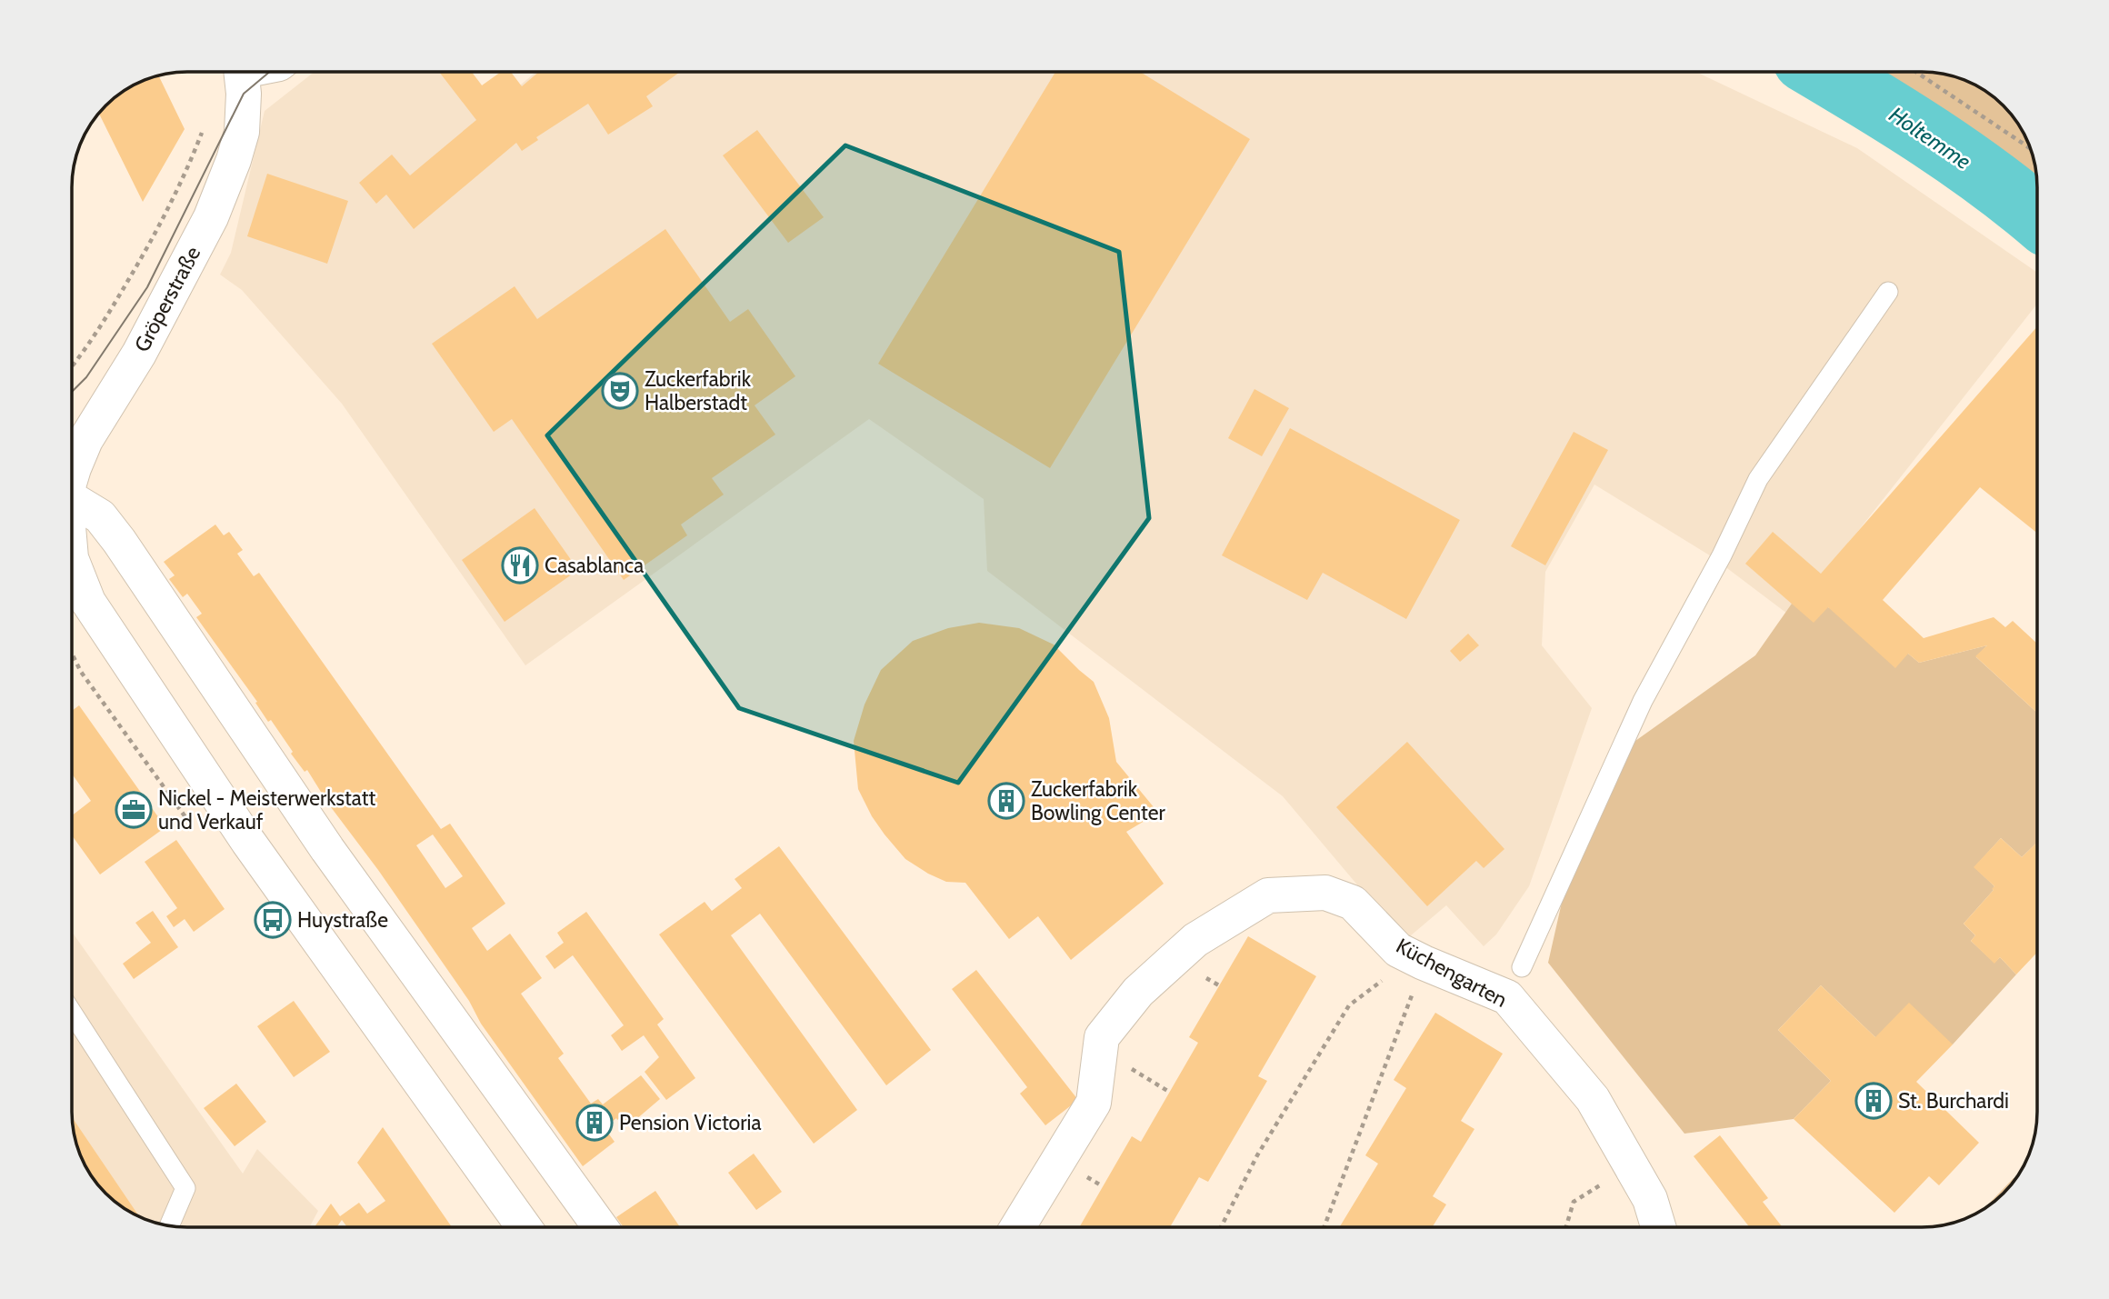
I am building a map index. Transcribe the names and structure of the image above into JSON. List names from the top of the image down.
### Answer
{
  "streets": {
    "street": ["Gröperstraße", "Küchengarten"]
  },
  "water": ["Holtemme"],
  "places": {
    "theatre": ["Zuckerfabrik Halberstadt"],
    "restaurant": ["Casablanca"],
    "building": ["Zuckerfabrik Bowling Center", "St. Burchardi", "Pension Victoria"],
    "office": ["Nickel - Meisterwerkstatt und Verkauf"],
    "bus stop": ["Huystraße"]
  }
}
